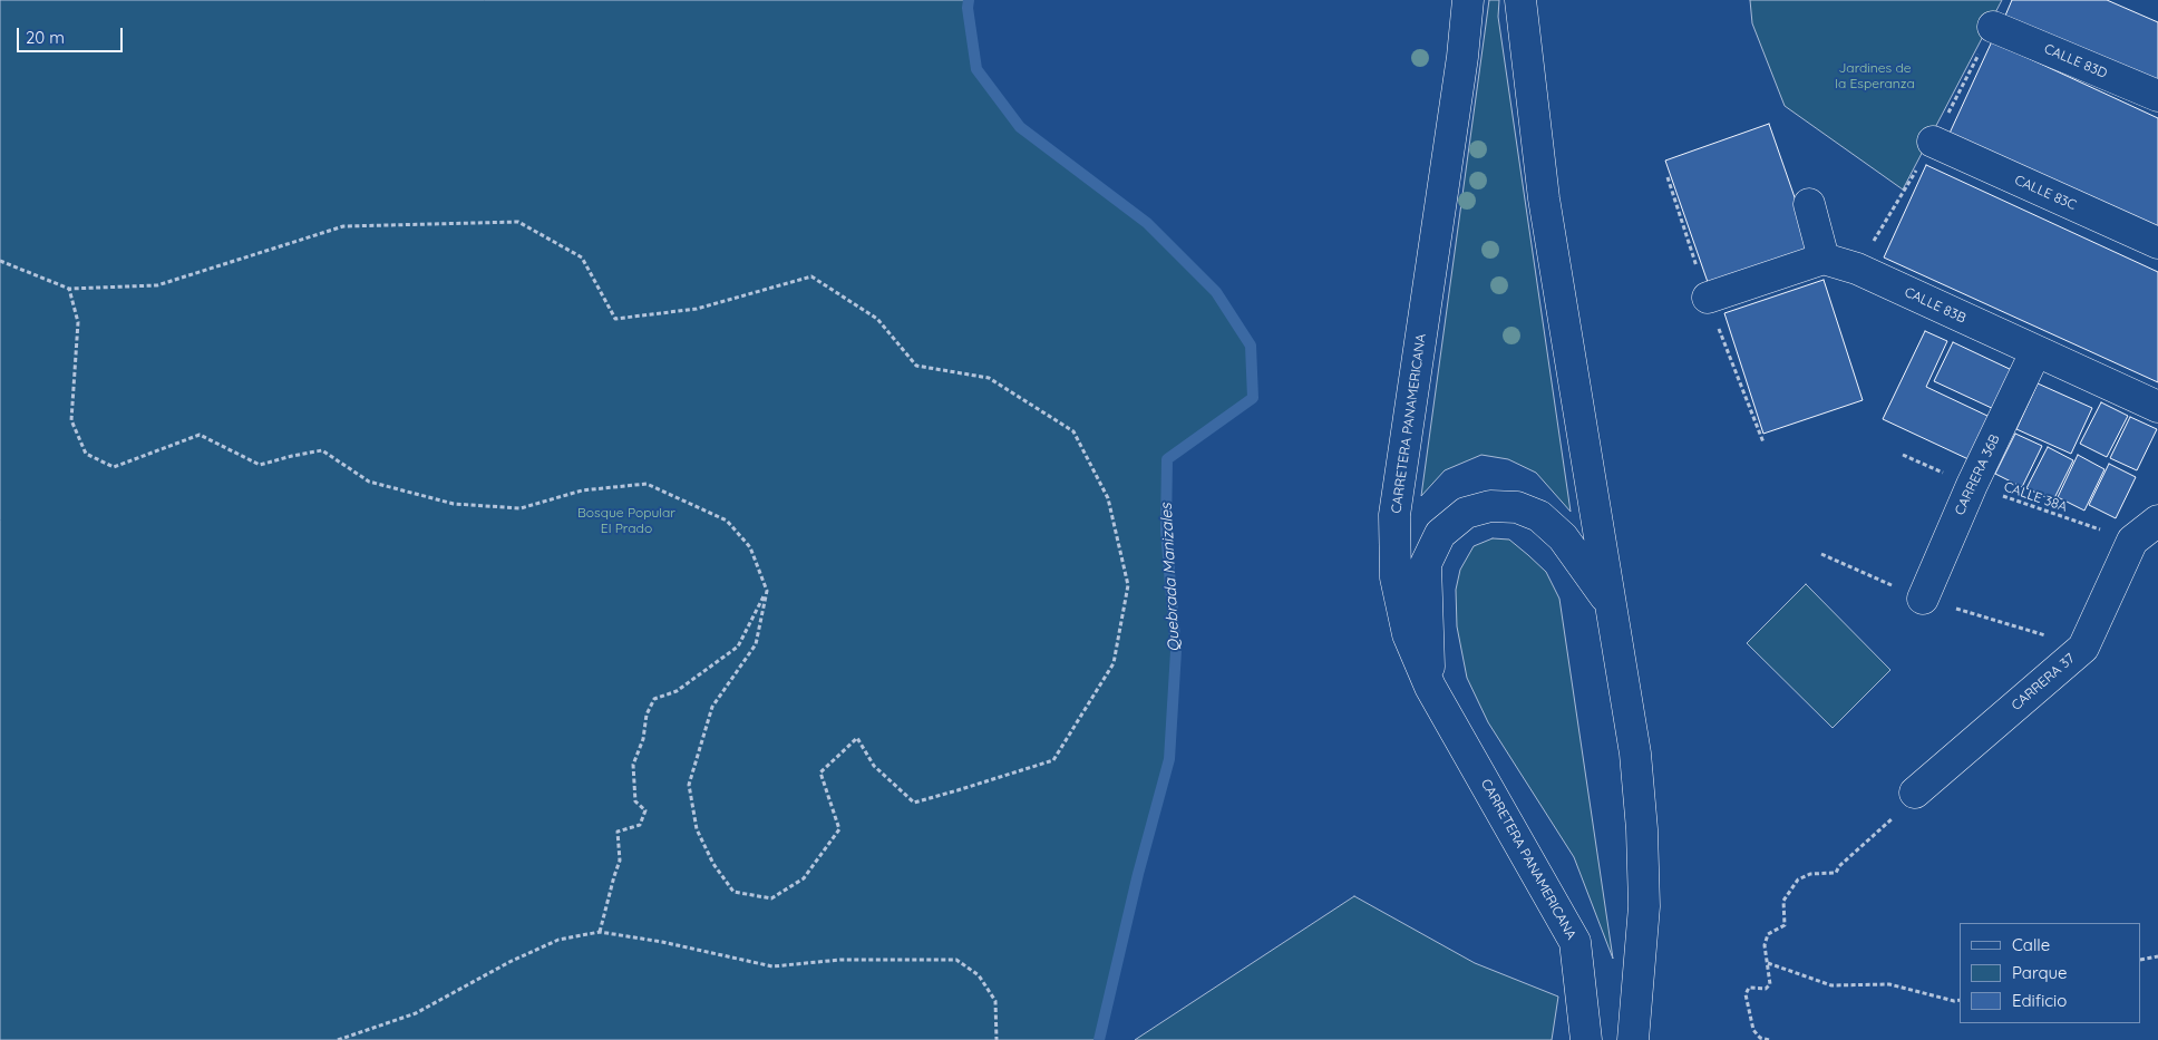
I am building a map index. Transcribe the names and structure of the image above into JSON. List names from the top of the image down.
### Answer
{
  "streets": {
    "main road": [
      "CALLE 83D",
      "CALLE 83C",
      "CALLE 83B",
      "CARRETERA PANAMERICANA",
      "CARRERA 36B",
      "CARRERA 37"
    ],
    "path": ["CALLE 38A"]
  },
  "crossings": [
    ["CALLE 83B", "CARRERA 36B"],
    ["CARRERA 36B", "CALLE 38A"],
    ["CALLE 38A", "CARRERA 37"]
  ],
  "water": ["Quebrada Manizales"],
  "parks": ["Jardines de la Esperanza", "Bosque Popular El Prado"],
  "legend": ["Calle", "Parque", "Edificio"],
  "scale_bar": "20 m"
}
